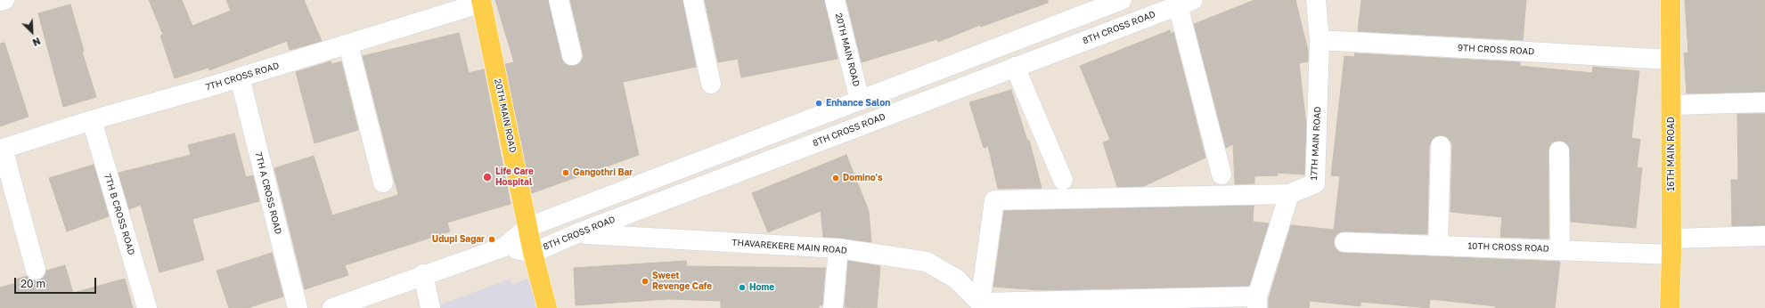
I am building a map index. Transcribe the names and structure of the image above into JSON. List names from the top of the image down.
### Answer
{
  "streets": {
    "main road": ["20TH MAIN ROAD", "16TH MAIN ROAD"],
    "street": [
      "8TH CROSS ROAD",
      "9TH CROSS ROAD",
      "7TH CROSS ROAD",
      "17TH MAIN ROAD",
      "7TH A CROSS ROAD",
      "7TH B CROSS ROAD",
      "THAVAREKERE MAIN ROAD",
      "10TH CROSS ROAD"
    ]
  },
  "crossings": [
    ["8TH CROSS ROAD", "20TH MAIN ROAD"],
    ["8TH CROSS ROAD", "THAVAREKERE MAIN ROAD"],
    ["20TH MAIN ROAD", "7TH CROSS ROAD"],
    ["9TH CROSS ROAD", "17TH MAIN ROAD"],
    ["9TH CROSS ROAD", "16TH MAIN ROAD"],
    ["7TH CROSS ROAD", "7TH A CROSS ROAD"],
    ["7TH CROSS ROAD", "7TH B CROSS ROAD"],
    ["16TH MAIN ROAD", "10TH CROSS ROAD"]
  ],
  "places": [
    "Enhance Salon",
    "Gangothri Bar",
    "Life Care Hospital",
    "Domino's",
    "Udupi Sagar",
    "Sweet Revenge Cafe",
    "Home"
  ],
  "scale_bar": "20 m",
  "north": "bottom right"
}
